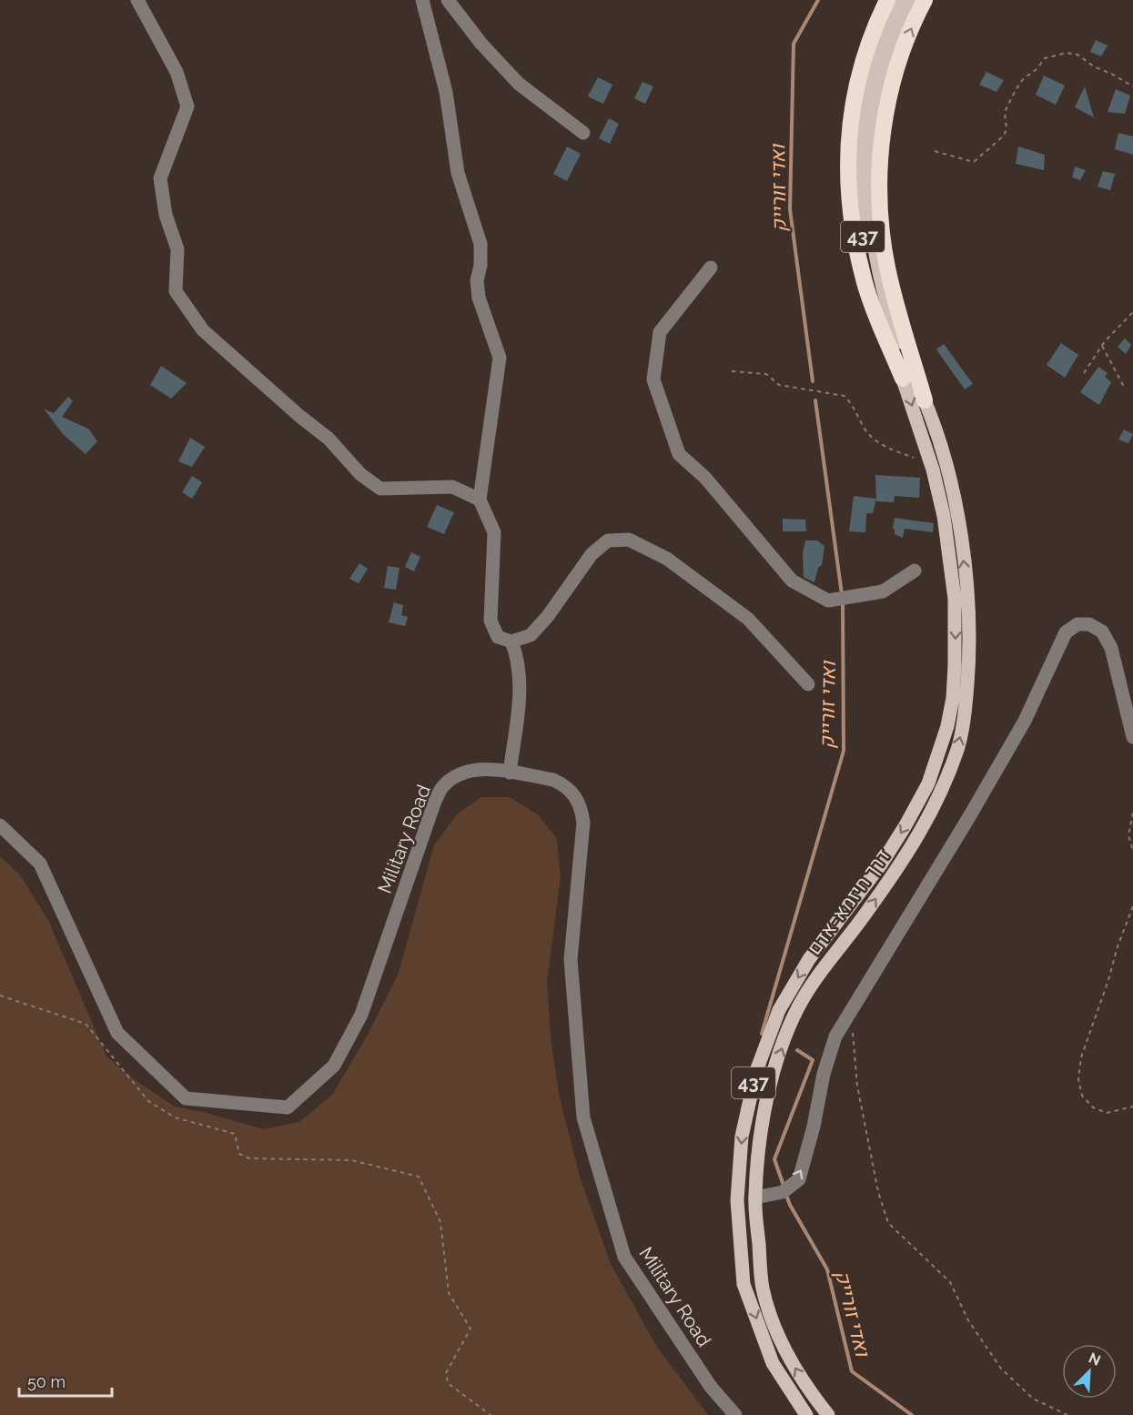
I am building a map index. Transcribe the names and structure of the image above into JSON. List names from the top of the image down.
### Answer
{
  "streets": {
    "main road": ["437", "דרך חיזמא-אדם"],
    "street": ["Military Road"]
  },
  "crossings": [
    ["437", "דרך חיזמא-אדם"]
  ],
  "water": ["ואדי זורייק"],
  "scale_bar": "50 m",
  "north": "top right"
}
